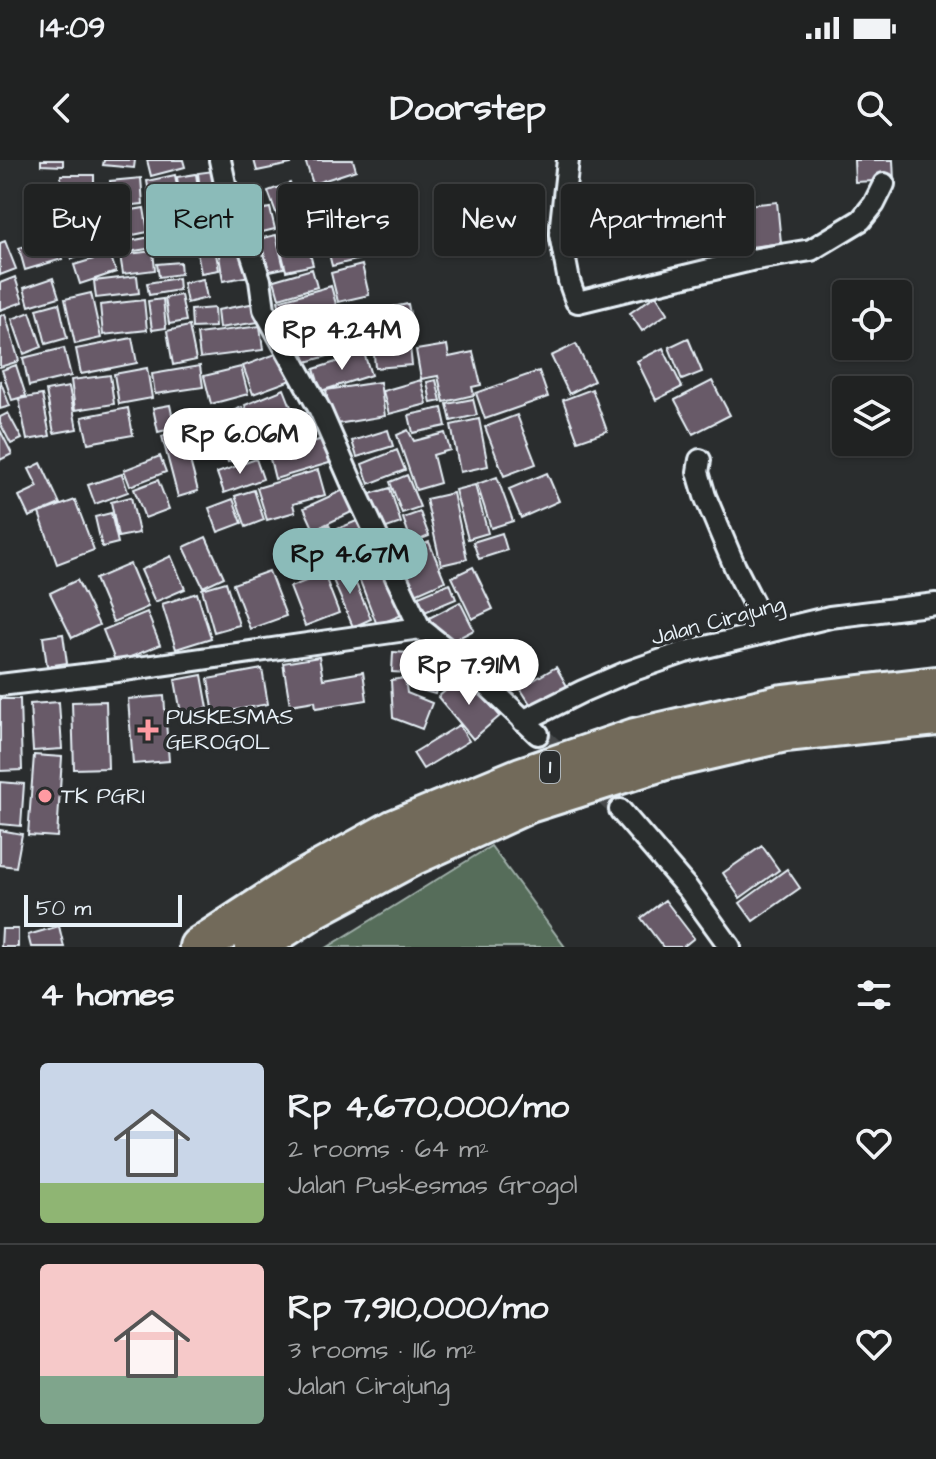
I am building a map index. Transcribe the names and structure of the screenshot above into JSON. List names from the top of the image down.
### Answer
{
  "streets": {
    "highway": ["1"],
    "street": ["Jalan Cirajung"]
  },
  "places": {
    "health": ["PUSKESMAS GEROGOL"],
    "other": ["TK PGRI"]
  },
  "scale_bar": "50 m",
  "page": {
    "status": "14:09",
    "header": "Doorstep",
    "chip": [
      "Buy",
      "Rent",
      "Filters",
      "New",
      "Apartment"
    ],
    "price": [
      "Rp 4.24M",
      "Rp 6.06M",
      "Rp 4.67M",
      "Rp 7.91M"
    ],
    "scale": "50 m",
    "heading": "4 homes",
    "list": [
      {
        "name": "Rp 4,670,000/mo",
        "note": "2 rooms · 64 m² · Jalan Puskesmas Grogol"
      },
      {
        "name": "Rp 7,910,000/mo",
        "note": "3 rooms · 116 m² · Jalan Cirajung"
      }
    ]
  }
}
